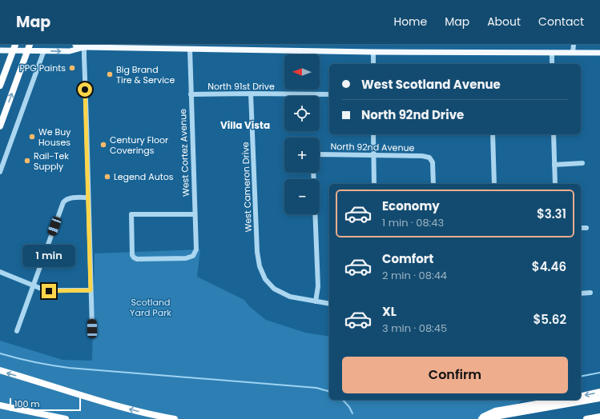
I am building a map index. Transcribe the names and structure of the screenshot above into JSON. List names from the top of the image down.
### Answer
{
  "streets": {
    "street": [
      "North 91st Drive",
      "North 92nd Avenue",
      "West Cortez Avenue",
      "West Cameron Drive"
    ]
  },
  "crossings": [
    ["North 91st Drive", "West Cortez Avenue"],
    ["North 91st Drive", "West Cameron Drive"]
  ],
  "districts": ["Villa Vista"],
  "parks": ["Scotland Yard Park"],
  "places": [
    "PPG Paints",
    "Big Brand Tire & Service",
    "We Buy Houses",
    "Century Floor Coverings",
    "Rail-Tek Supply",
    "Legend Autos"
  ],
  "scale_bar": "100 m",
  "north": "left",
  "page": {
    "header": "Map",
    "nav": [
      "Home",
      "Map",
      "About",
      "Contact"
    ],
    "map_buttons": ["+", "−"],
    "banner": ["West Scotland Avenue", "North 92nd Drive"],
    "list": [
      {
        "name": "Economy",
        "note": "1 min · 08:43",
        "value": "$3.31"
      },
      {
        "name": "Comfort",
        "note": "2 min · 08:44",
        "value": "$4.46"
      },
      {
        "name": "XL",
        "note": "3 min · 08:45",
        "value": "$5.62"
      }
    ],
    "bubble": "1 min",
    "buttons": "Confirm",
    "scale": "100 m"
  }
}
